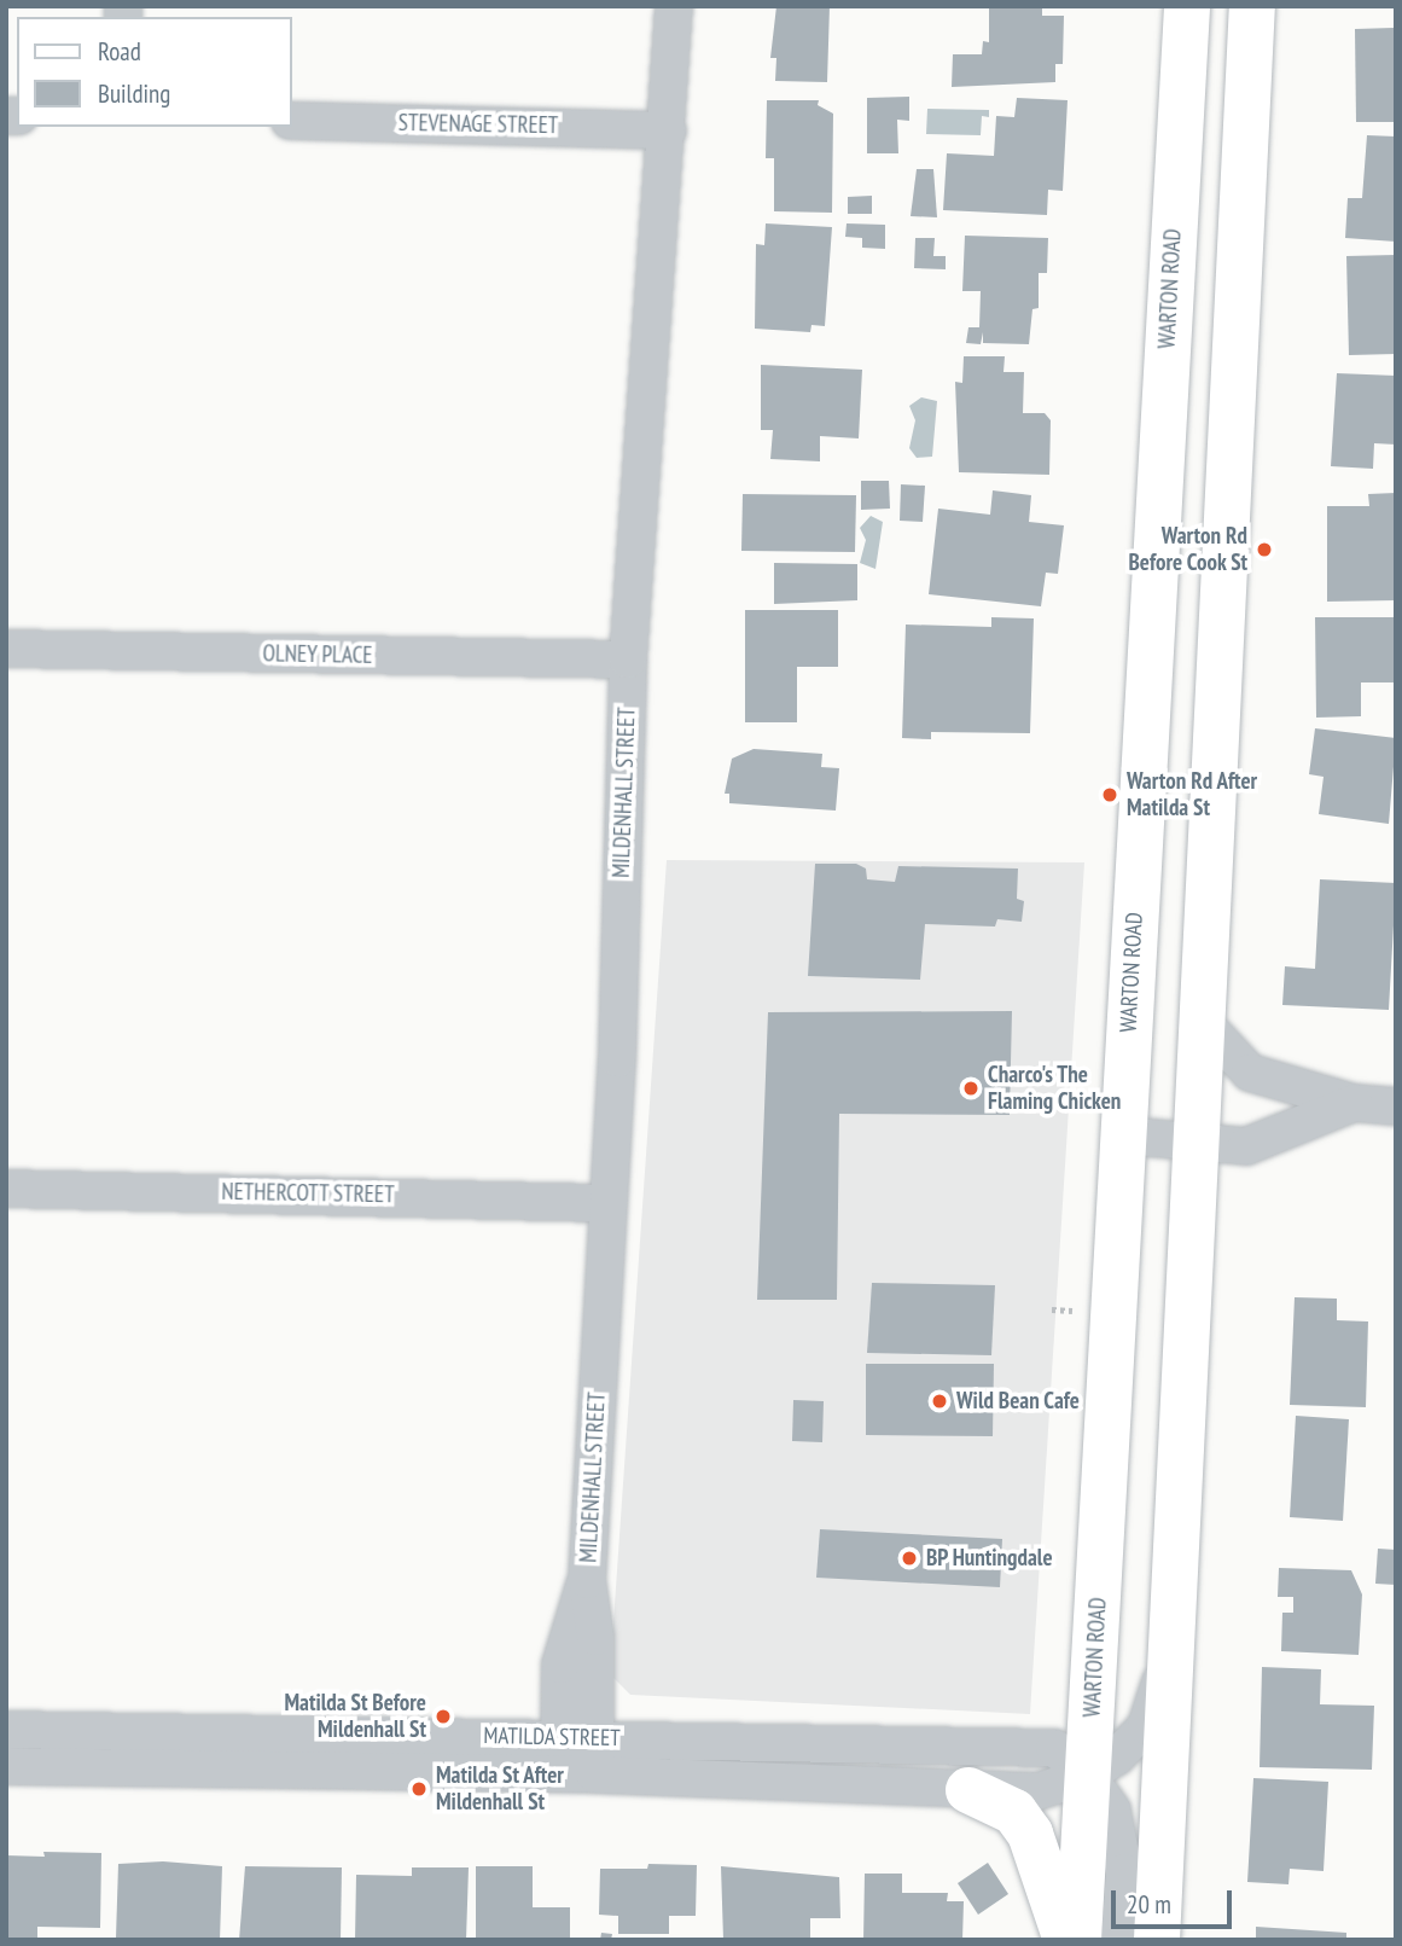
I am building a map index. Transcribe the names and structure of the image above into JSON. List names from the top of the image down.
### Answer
{
  "streets": {
    "main road": ["WARTON ROAD"],
    "street": [
      "STEVENAGE STREET",
      "OLNEY PLACE",
      "MILDENHALL STREET",
      "NETHERCOTT STREET",
      "MATILDA STREET"
    ]
  },
  "crossings": [
    ["STEVENAGE STREET", "MILDENHALL STREET"],
    ["WARTON ROAD", "MATILDA STREET"],
    ["OLNEY PLACE", "MILDENHALL STREET"],
    ["MILDENHALL STREET", "NETHERCOTT STREET"],
    ["MILDENHALL STREET", "MATILDA STREET"]
  ],
  "places": [
    "Warton Rd Before Cook St",
    "Warton Rd After Matilda St",
    "Charco's The Flaming Chicken",
    "Wild Bean Cafe",
    "BP Huntingdale",
    "Matilda St Before Mildenhall St",
    "Matilda St After Mildenhall St"
  ],
  "legend": ["Road", "Building"],
  "scale_bar": "20 m"
}
